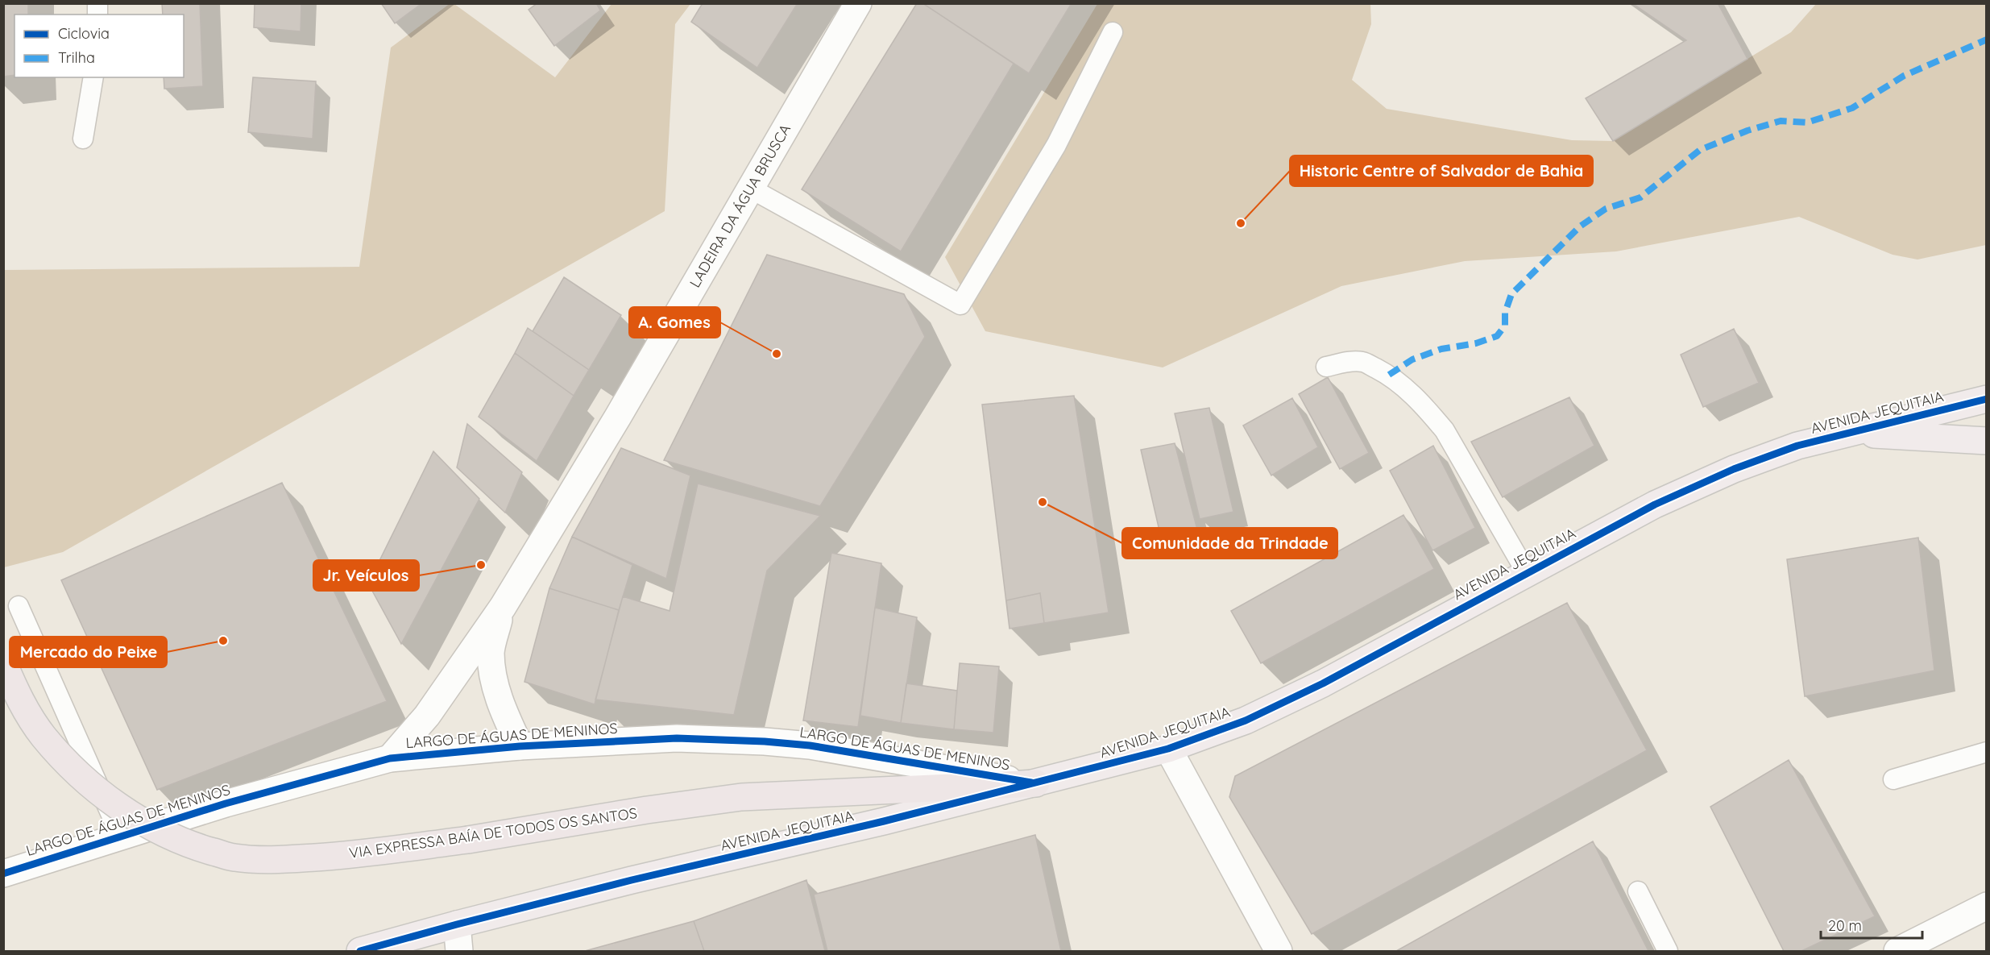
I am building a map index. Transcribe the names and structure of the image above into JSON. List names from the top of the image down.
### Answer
{
  "streets": {
    "highway": ["VIA EXPRESSA BAÍA DE TODOS OS SANTOS"],
    "main road": ["AVENIDA JEQUITAIA"],
    "street": ["LADEIRA DA ÁGUA BRUSCA", "LARGO DE ÁGUAS DE MENINOS"]
  },
  "crossings": [
    ["LADEIRA DA ÁGUA BRUSCA", "LARGO DE ÁGUAS DE MENINOS"],
    ["AVENIDA JEQUITAIA", "LARGO DE ÁGUAS DE MENINOS"],
    ["AVENIDA JEQUITAIA", "VIA EXPRESSA BAÍA DE TODOS OS SANTOS"],
    ["LARGO DE ÁGUAS DE MENINOS", "VIA EXPRESSA BAÍA DE TODOS OS SANTOS"]
  ],
  "places": [
    "Historic Centre of Salvador de Bahia",
    "A. Gomes",
    "Comunidade da Trindade",
    "Jr. Veículos",
    "Mercado do Peixe"
  ],
  "legend": ["Ciclovia", "Trilha"],
  "scale_bar": "20 m"
}
